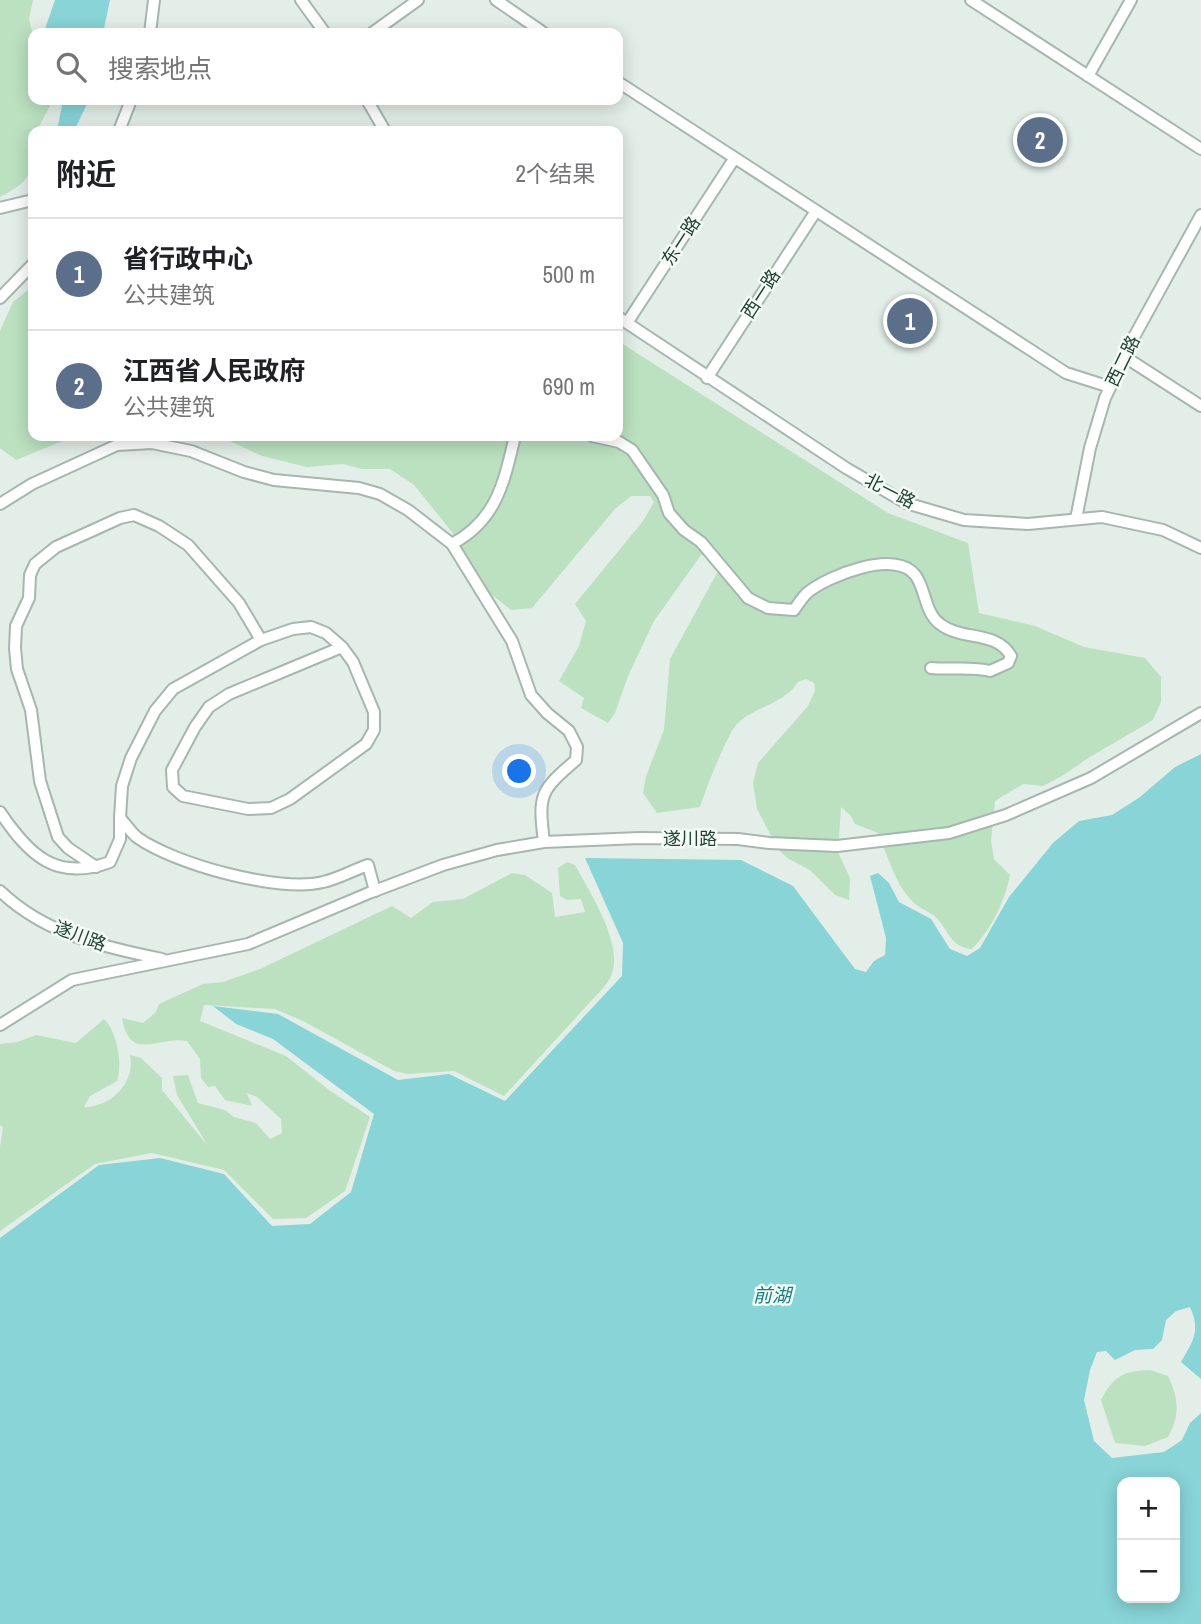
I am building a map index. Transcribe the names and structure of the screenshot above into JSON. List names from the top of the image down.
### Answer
{
  "streets": {
    "street": [
      "东一路",
      "西一路",
      "西二路",
      "北一路",
      "遂川路"
    ]
  },
  "crossings": [
    ["东一路", "北一路"],
    ["西一路", "北一路"],
    ["西二路", "北一路"]
  ],
  "water": ["前湖"],
  "page": {
    "search": "搜索地点",
    "pins": ["2", "1"],
    "heading": ["附近", "2个结果"],
    "list": [
      {
        "mark": "1",
        "name": "省行政中心",
        "note": "公共建筑",
        "value": "500 m"
      },
      {
        "mark": "2",
        "name": "江西省人民政府",
        "note": "公共建筑",
        "value": "690 m"
      }
    ],
    "map_buttons": ["+", "−"]
  }
}
